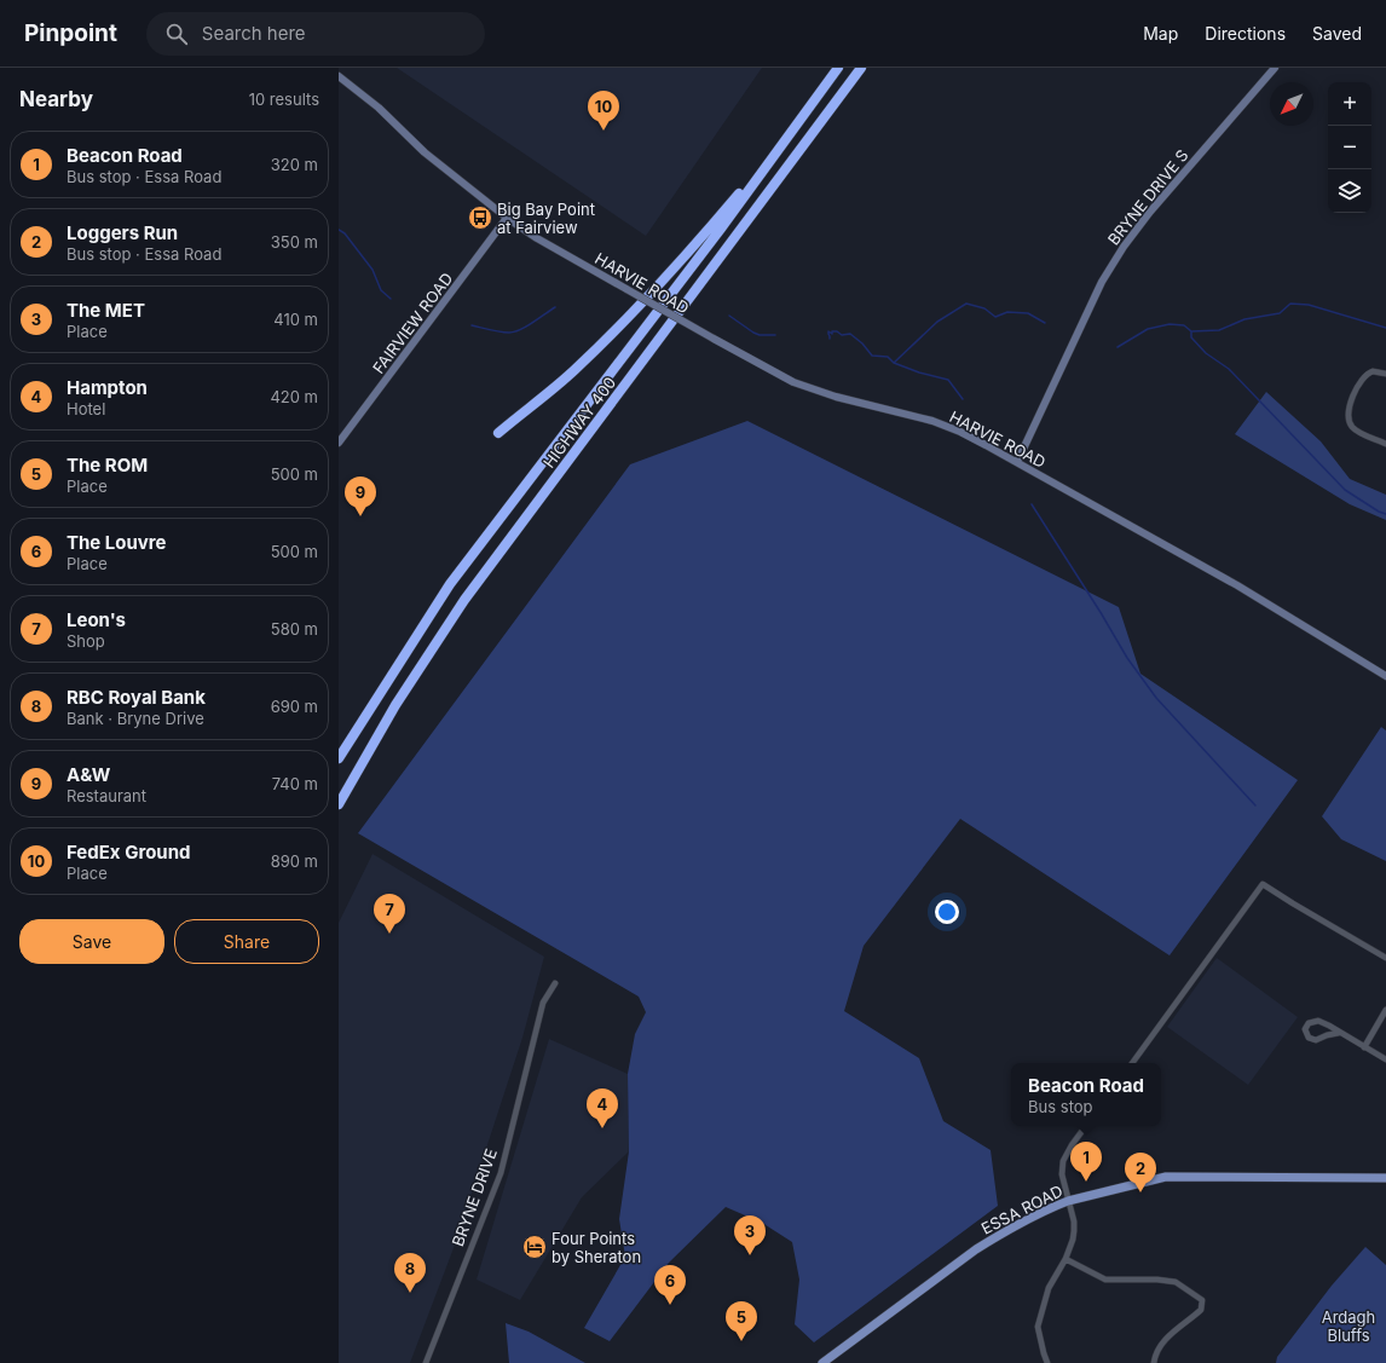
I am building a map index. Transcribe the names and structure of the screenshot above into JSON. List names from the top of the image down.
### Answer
{
  "streets": {
    "highway": ["HIGHWAY 400"],
    "main road": ["ESSA ROAD"],
    "street": [
      "BRYNE DRIVE S",
      "HARVIE ROAD",
      "FAIRVIEW ROAD",
      "BRYNE DRIVE"
    ]
  },
  "crossings": [
    ["BRYNE DRIVE S", "HARVIE ROAD"],
    ["HARVIE ROAD", "FAIRVIEW ROAD"]
  ],
  "parks": ["Ardagh Bluffs"],
  "places": {
    "bus stop": ["Big Bay Point at Fairview"],
    "hotel": ["Four Points by Sheraton"]
  },
  "north": "bottom left",
  "page": {
    "header": "Pinpoint",
    "search": "Search here",
    "nav": ["Map", "Directions", "Saved"],
    "heading": ["Nearby", "10 results"],
    "map_buttons": ["+", "−"],
    "pins": [
      "10",
      "9",
      "7",
      "4",
      "1",
      "2",
      "3",
      "8",
      "6",
      "5"
    ],
    "list": [
      {
        "mark": "1",
        "name": "Beacon Road",
        "note": "Bus stop · Essa Road",
        "value": "320 m"
      },
      {
        "mark": "2",
        "name": "Loggers Run",
        "note": "Bus stop · Essa Road",
        "value": "350 m"
      },
      {
        "mark": "3",
        "name": "The MET",
        "note": "Place",
        "value": "410 m"
      },
      {
        "mark": "4",
        "name": "Hampton",
        "note": "Hotel",
        "value": "420 m"
      },
      {
        "mark": "5",
        "name": "The ROM",
        "note": "Place",
        "value": "500 m"
      },
      {
        "mark": "6",
        "name": "The Louvre",
        "note": "Place",
        "value": "500 m"
      },
      {
        "mark": "7",
        "name": "Leon's",
        "note": "Shop",
        "value": "580 m"
      },
      {
        "mark": "8",
        "name": "RBC Royal Bank",
        "note": "Bank · Bryne Drive",
        "value": "690 m"
      },
      {
        "mark": "9",
        "name": "A&W",
        "note": "Restaurant",
        "value": "740 m"
      },
      {
        "mark": "10",
        "name": "FedEx Ground",
        "note": "Place",
        "value": "890 m"
      }
    ],
    "buttons": ["Save", "Share"],
    "popup": ["Beacon Road", "Bus stop"]
  }
}
